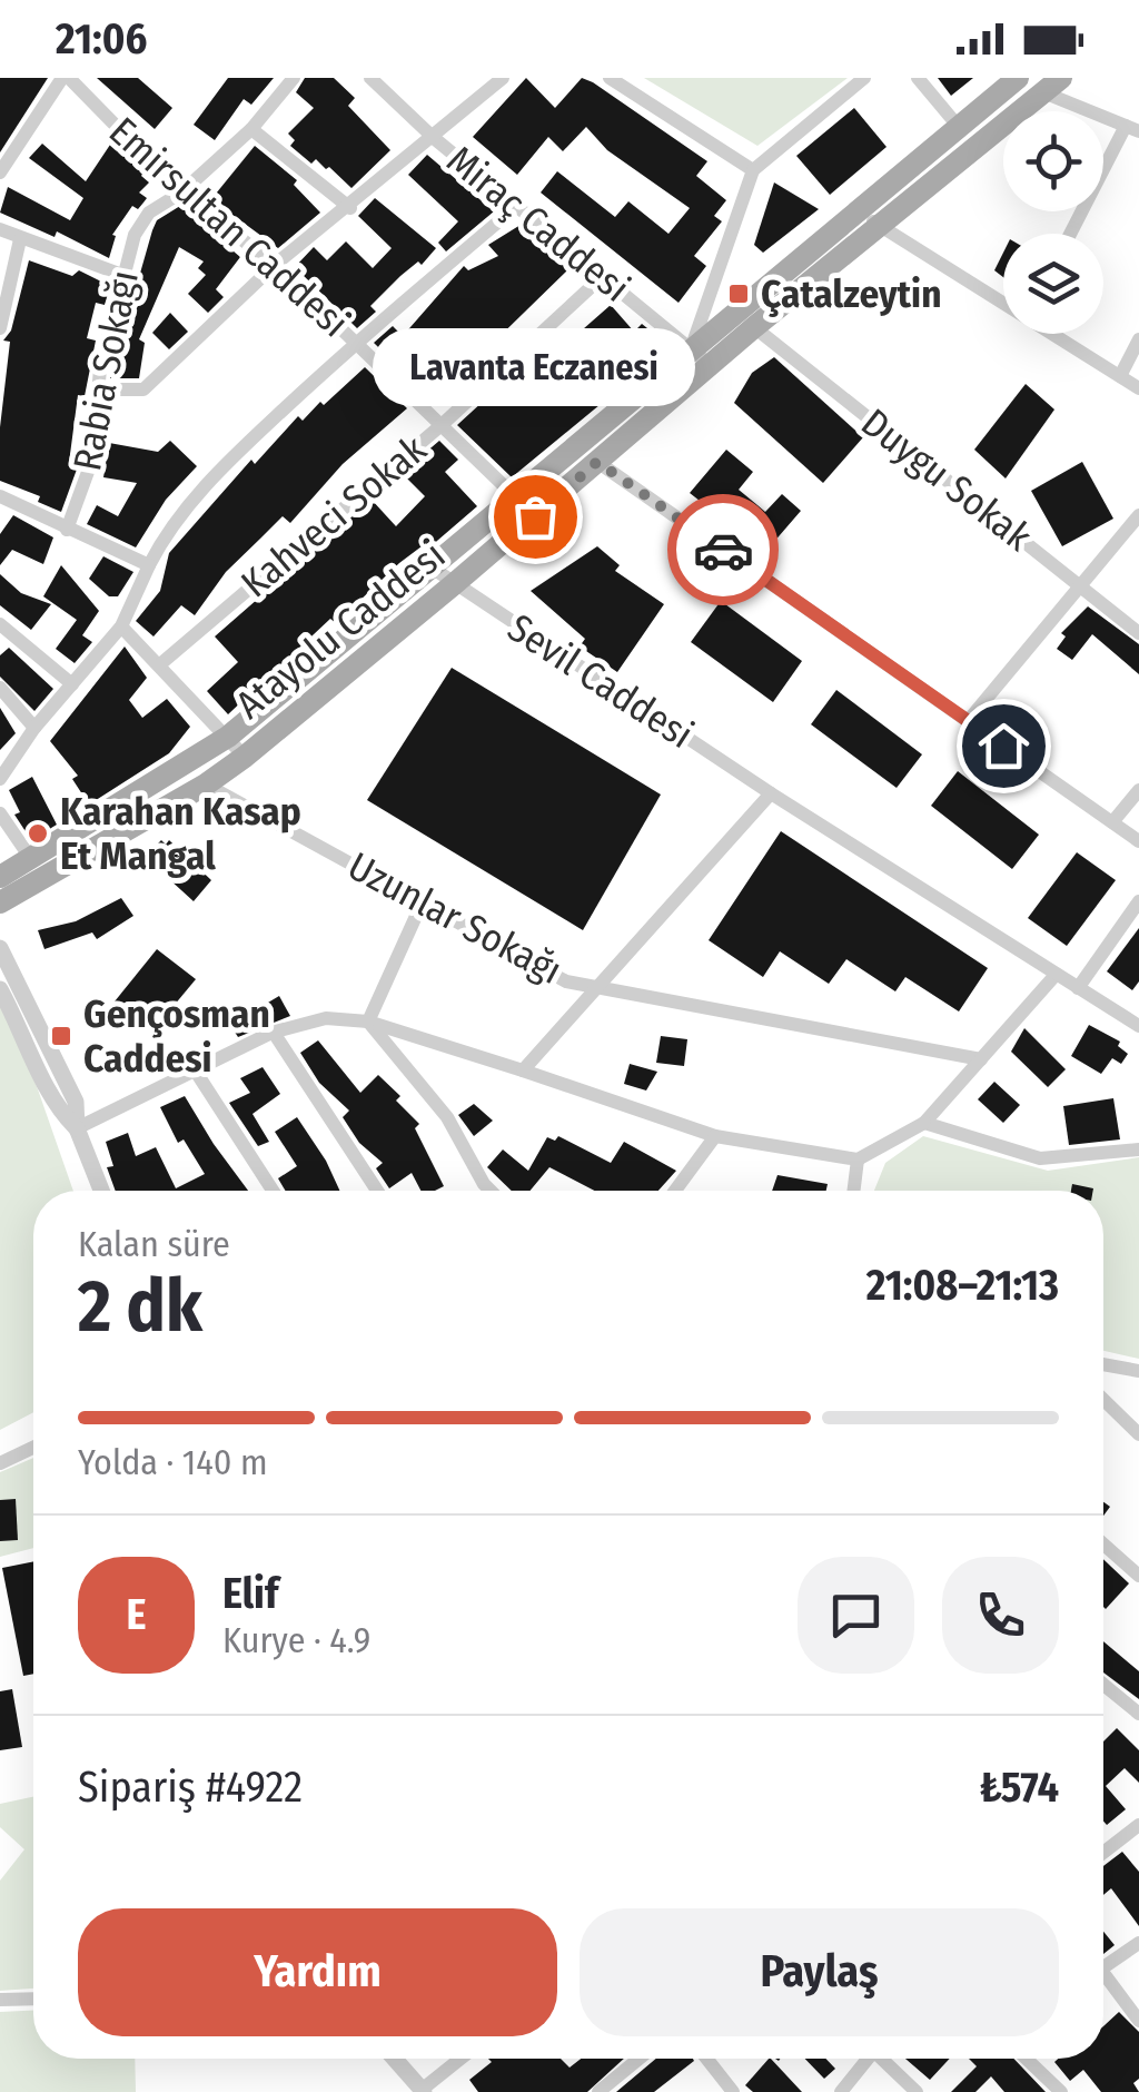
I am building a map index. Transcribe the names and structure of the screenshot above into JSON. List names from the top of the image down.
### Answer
{
  "streets": {
    "main road": ["Atayolu Caddesi"],
    "street": [
      "Miraç Caddesi",
      "Emirsultan Caddesi",
      "Rabia Sokağı",
      "Duygu Sokak",
      "Kahveci Sokak",
      "Sevil Caddesi",
      "Uzunlar Sokağı"
    ]
  },
  "crossings": [
    ["Miraç Caddesi", "Kahveci Sokak"],
    ["Miraç Caddesi", "Atayolu Caddesi"],
    ["Emirsultan Caddesi", "Rabia Sokağı"],
    ["Emirsultan Caddesi", "Kahveci Sokak"],
    ["Emirsultan Caddesi", "Atayolu Caddesi"],
    ["Duygu Sokak", "Atayolu Caddesi"],
    ["Atayolu Caddesi", "Sevil Caddesi"],
    ["Atayolu Caddesi", "Uzunlar Sokağı"]
  ],
  "places": {
    "transit": ["Çatalzeytin", "Gençosman Caddesi"],
    "other": ["Lavanta Eczanesi", "Karahan Kasap Et Mangal"]
  },
  "page": {
    "status": "21:06",
    "bubble": "Lavanta Eczanesi",
    "heading": ["2 dk", "Kalan süre", "21:08–21:13"],
    "panel": [
      "Elif",
      "Kurye · 4.9",
      "Sipariş #4922",
      "₺574"
    ],
    "bar": "Yolda · 140 m",
    "round": "E",
    "buttons": ["Yardım", "Paylaş"]
  }
}
